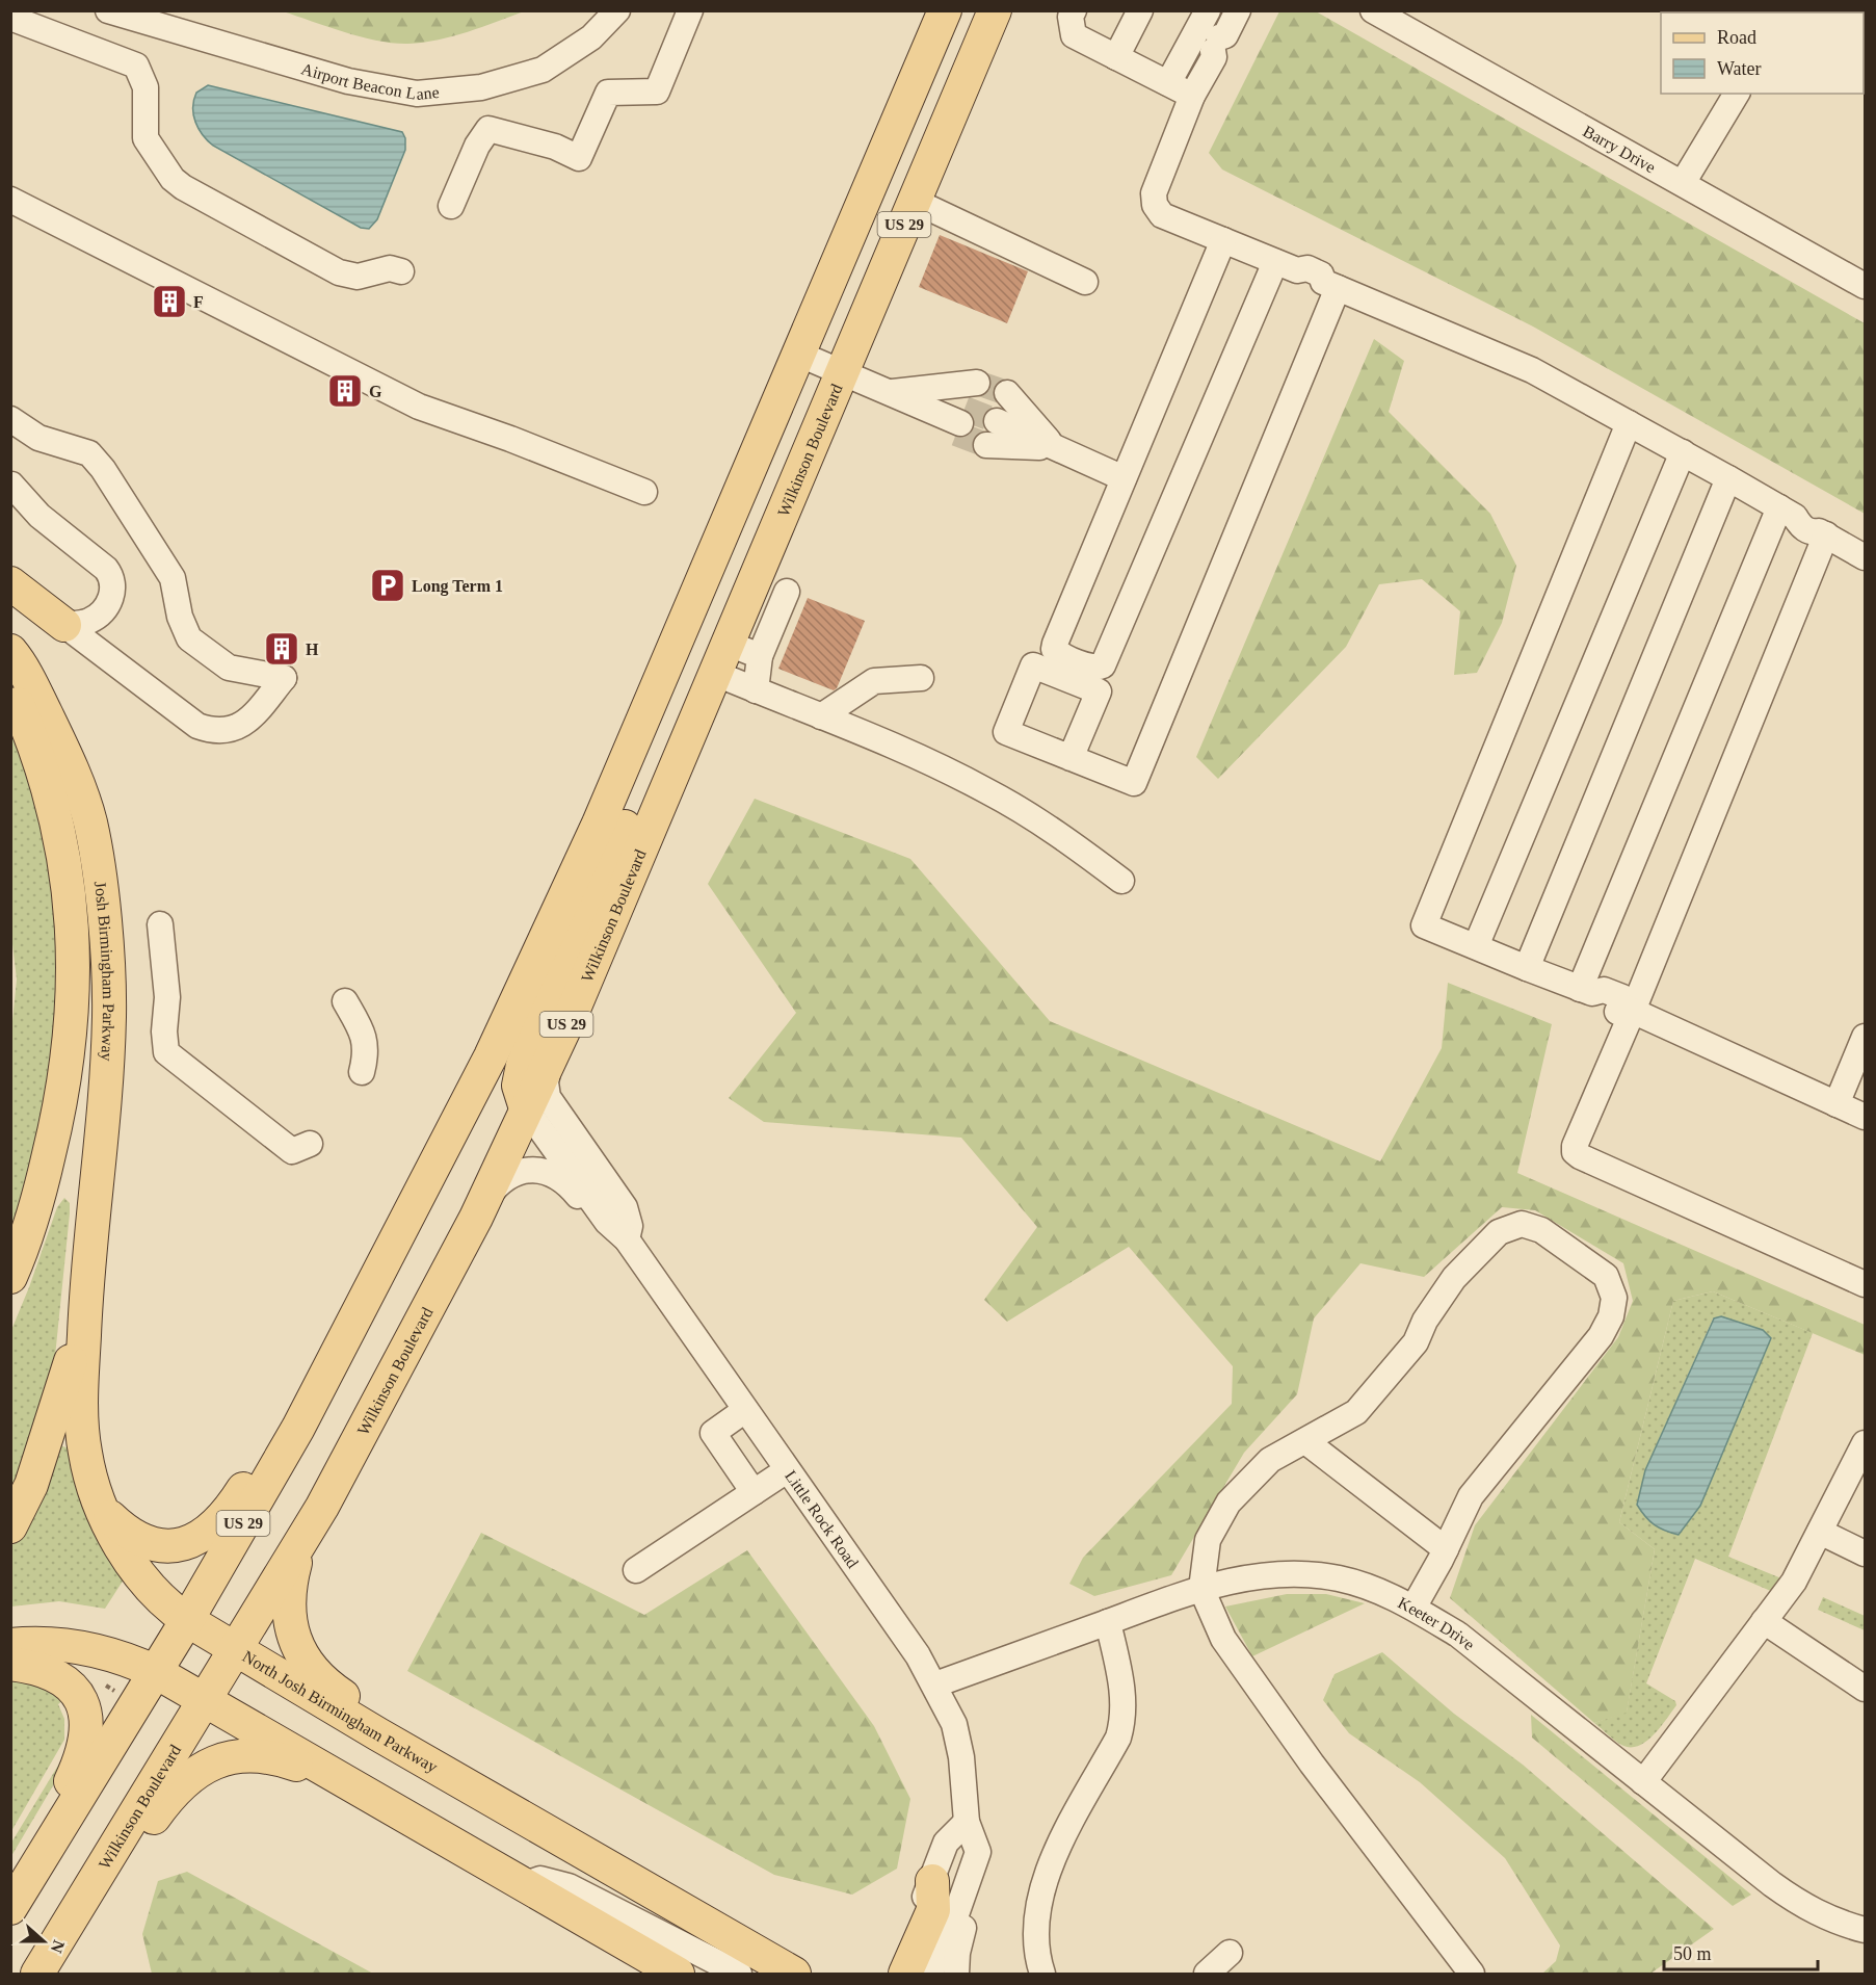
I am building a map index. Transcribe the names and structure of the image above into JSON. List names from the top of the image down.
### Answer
{
  "streets": {
    "main road": [
      "US 29",
      "Wilkinson Boulevard",
      "Josh Birmingham Parkway",
      "North Josh Birmingham Parkway"
    ],
    "street": [
      "Airport Beacon Lane",
      "Barry Drive",
      "Little Rock Road",
      "Keeter Drive"
    ]
  },
  "crossings": [
    ["US 29", "North Josh Birmingham Parkway"],
    ["Wilkinson Boulevard", "Little Rock Road"],
    ["Wilkinson Boulevard", "North Josh Birmingham Parkway"],
    ["Josh Birmingham Parkway", "North Josh Birmingham Parkway"],
    ["Little Rock Road", "Keeter Drive"]
  ],
  "places": {
    "building": ["F", "G", "H"],
    "parking": ["Long Term 1"]
  },
  "legend": ["Road", "Water"],
  "scale_bar": "50 m",
  "north": "right"
}
